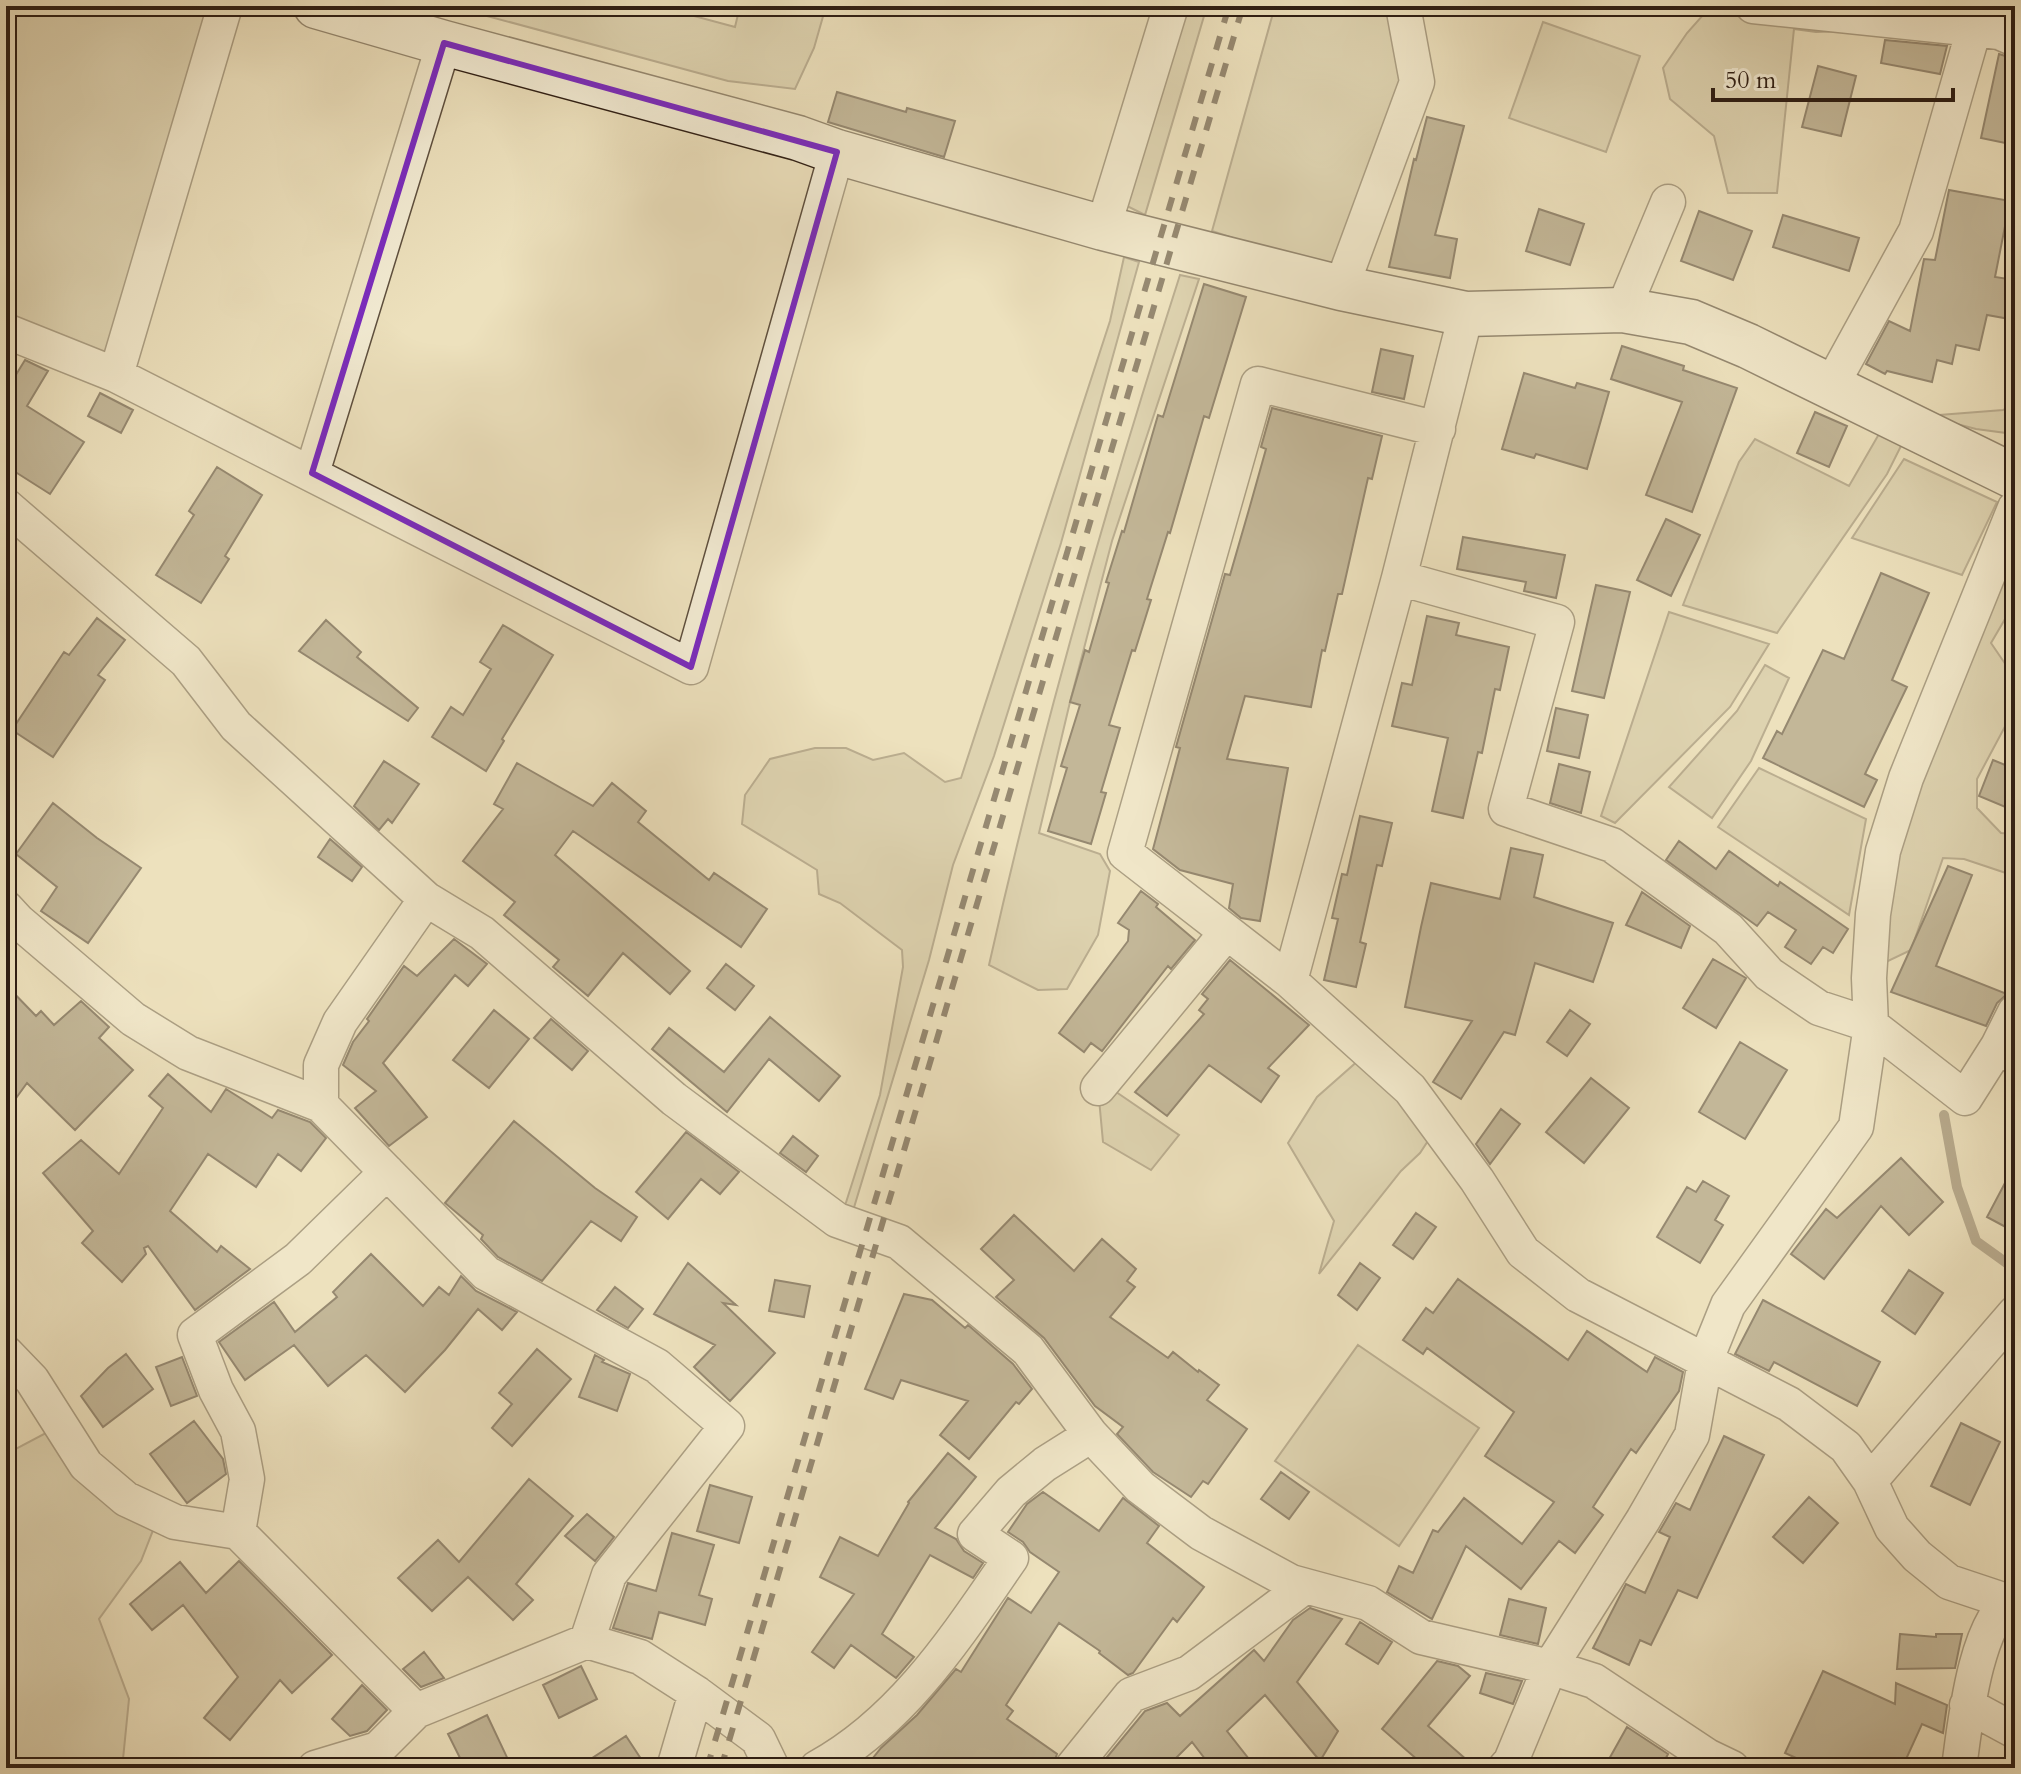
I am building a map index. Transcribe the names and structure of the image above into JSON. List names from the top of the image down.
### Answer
{
  "scale_bar": "50 m"
}
